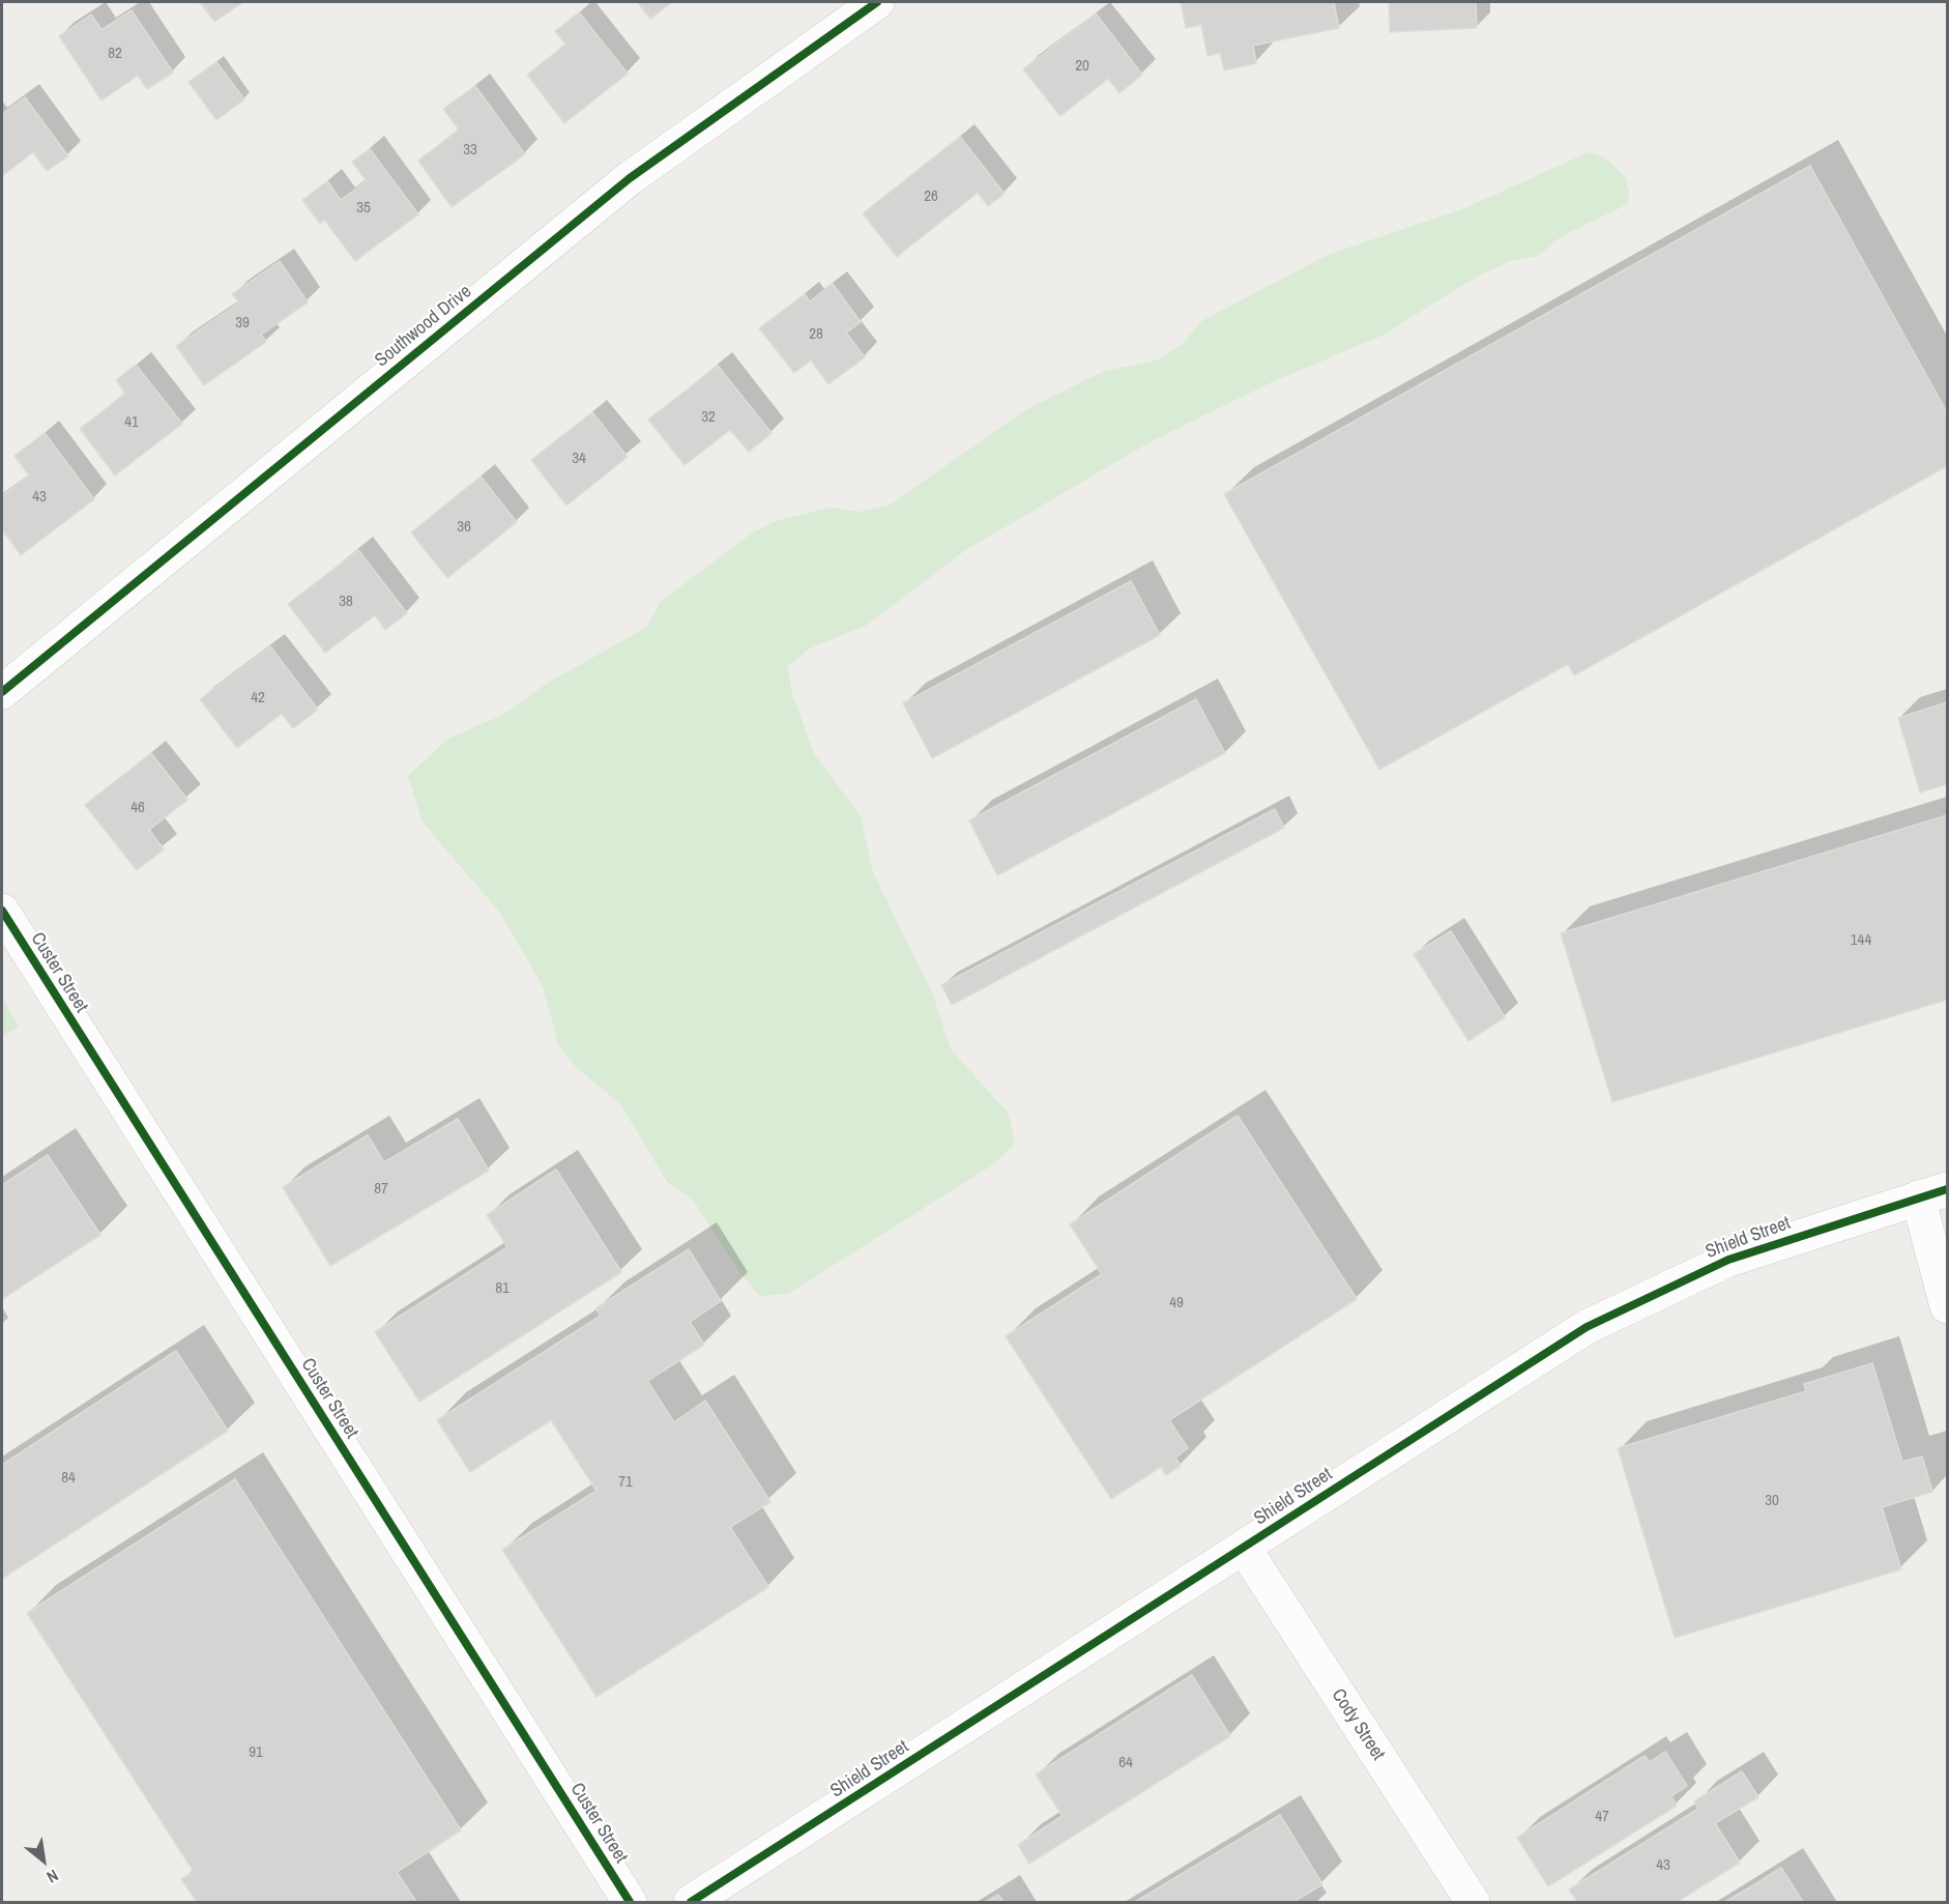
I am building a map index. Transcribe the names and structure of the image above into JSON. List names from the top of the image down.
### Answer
{
  "streets": {
    "street": [
      "Southwood Drive",
      "Custer Street",
      "Shield Street",
      "Cody Street"
    ]
  },
  "crossings": [
    ["Shield Street", "Cody Street"]
  ],
  "house_numbers": [
    "82",
    "20",
    "33",
    "26",
    "35",
    "39",
    "28",
    "32",
    "41",
    "34",
    "43",
    "36",
    "38",
    "42",
    "46",
    "144",
    "87",
    "81",
    "49",
    "84",
    "71",
    "30",
    "91",
    "64",
    "47",
    "43"
  ],
  "north": "bottom right"
}
